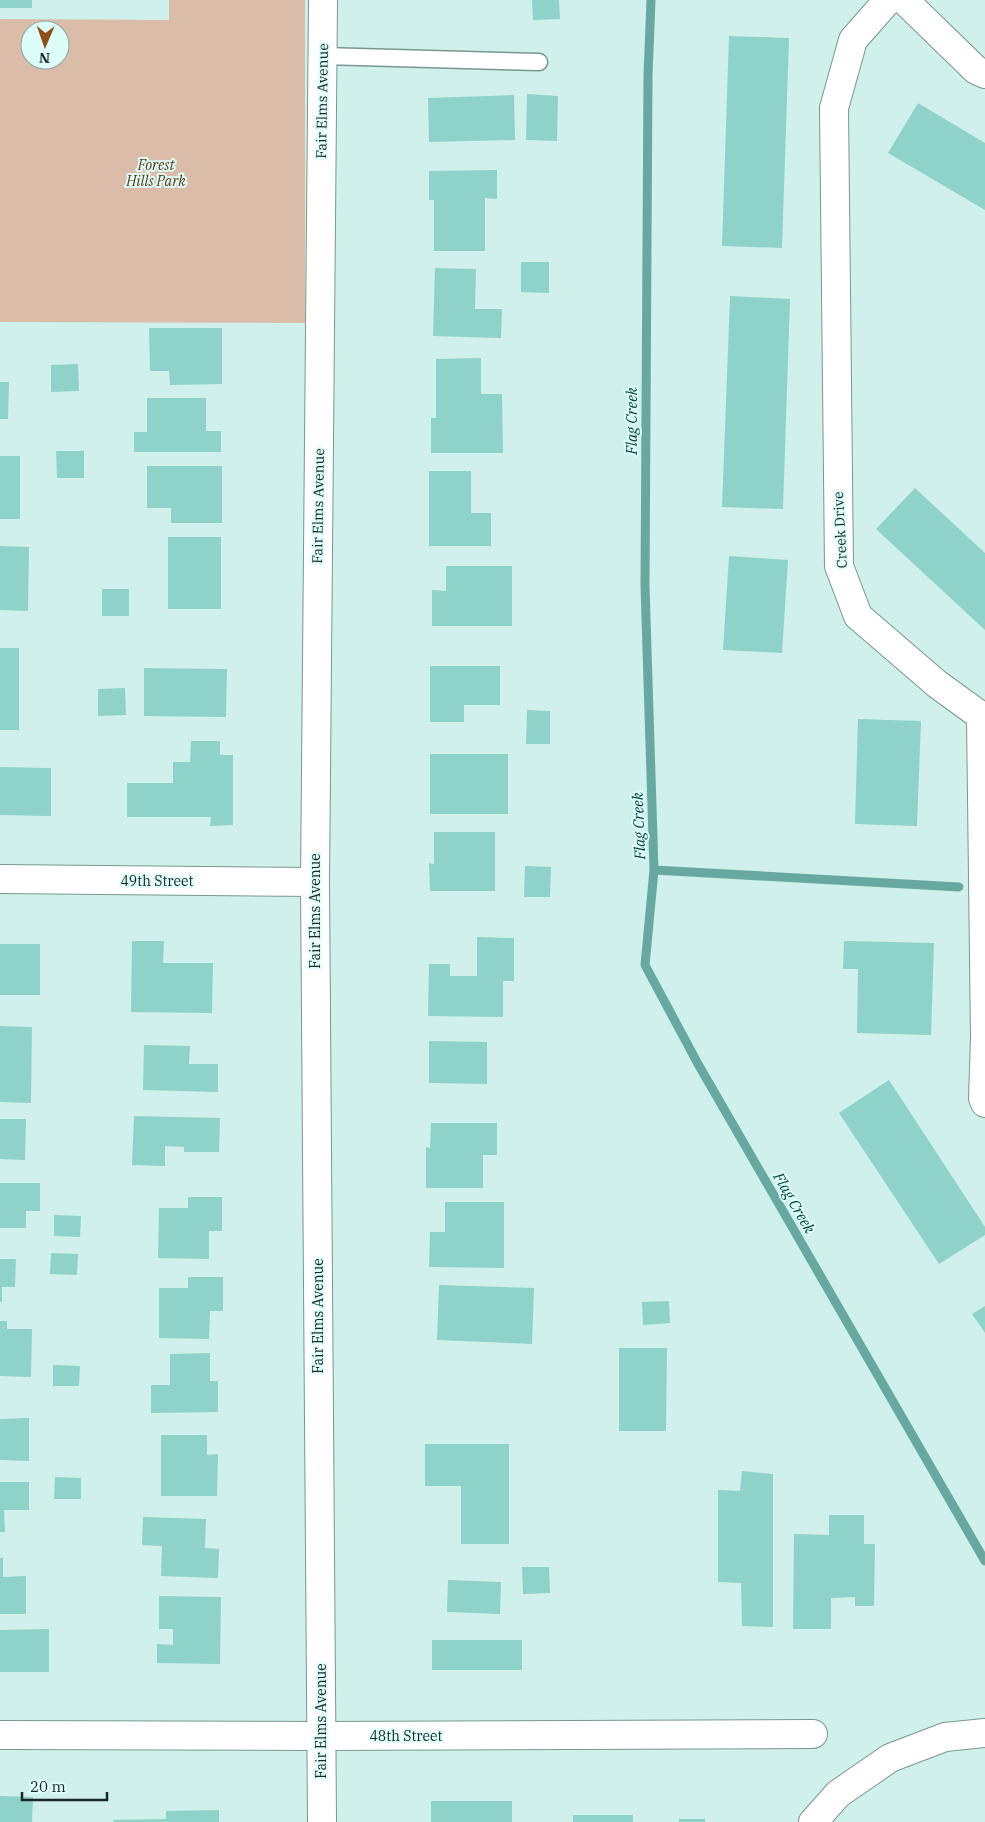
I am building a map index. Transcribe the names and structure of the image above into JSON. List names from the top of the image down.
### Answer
{
  "streets": {
    "street": [
      "Fair Elms Avenue",
      "Creek Drive",
      "49th Street",
      "48th Street"
    ]
  },
  "crossings": [
    ["Fair Elms Avenue", "49th Street"],
    ["Fair Elms Avenue", "48th Street"]
  ],
  "water": ["Flag Creek"],
  "parks": ["Forest Hills Park"],
  "scale_bar": "20 m",
  "north": "bottom"
}
